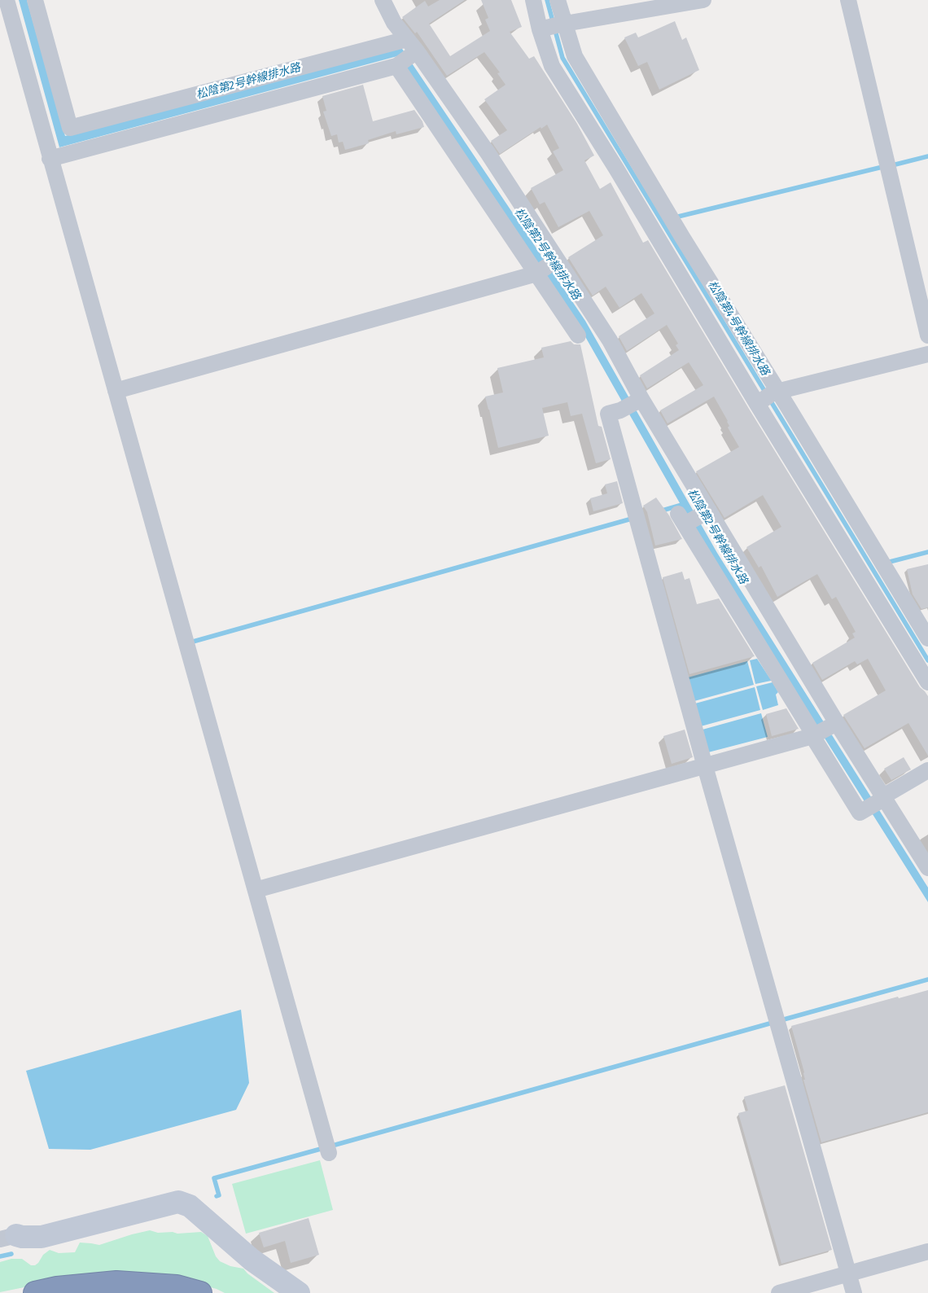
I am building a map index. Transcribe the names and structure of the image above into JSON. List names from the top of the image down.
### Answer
{
  "water": ["松陰第2号幹線排水路", "松陰第4号幹線排水路"]
}
